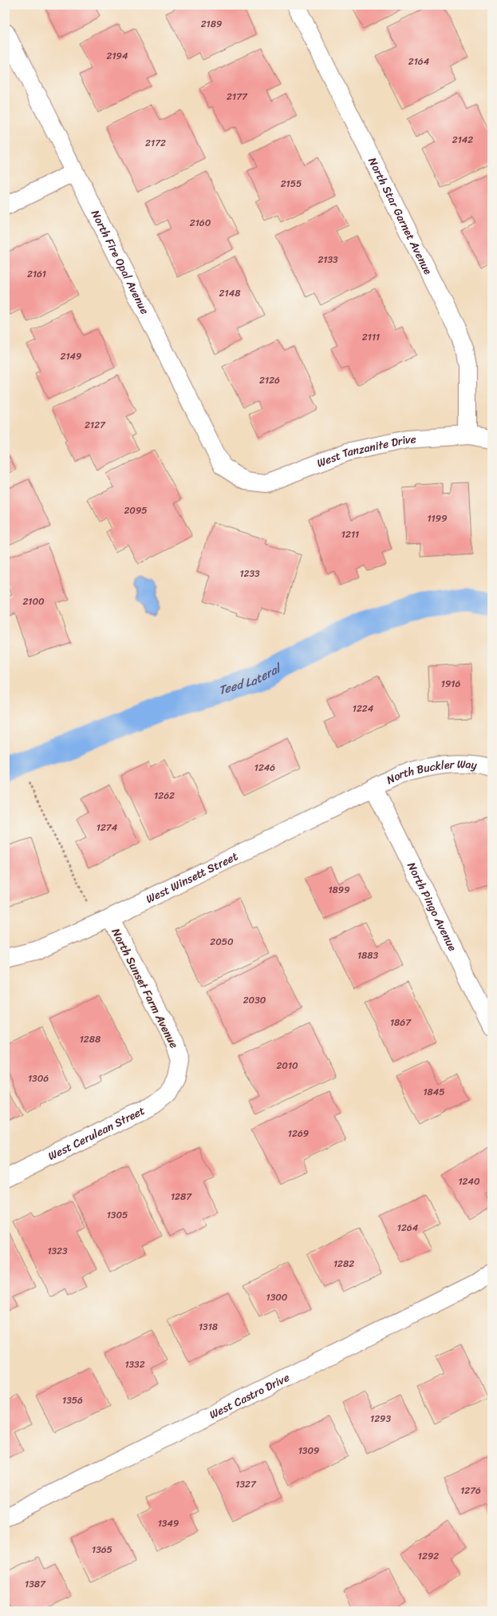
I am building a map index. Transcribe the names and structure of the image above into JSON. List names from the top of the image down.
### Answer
{
  "streets": {
    "street": [
      "North Star Garnet Avenue",
      "North Fire Opal Avenue",
      "West Tanzanite Drive",
      "North Buckler Way",
      "West Winsett Street",
      "North Pingo Avenue",
      "North Sunset Farm Avenue",
      "West Cerulean Street",
      "West Castro Drive"
    ]
  },
  "crossings": [
    ["North Star Garnet Avenue", "West Tanzanite Drive"],
    ["North Fire Opal Avenue", "West Tanzanite Drive"],
    ["North Buckler Way", "West Winsett Street"],
    ["North Buckler Way", "North Pingo Avenue"],
    ["West Winsett Street", "North Pingo Avenue"],
    ["West Winsett Street", "North Sunset Farm Avenue"],
    ["North Sunset Farm Avenue", "West Cerulean Street"]
  ],
  "water": ["Teed Lateral"],
  "house_numbers": [
    "2189",
    "2194",
    "2164",
    "2177",
    "2142",
    "2172",
    "2155",
    "2160",
    "2133",
    "2161",
    "2148",
    "2111",
    "2149",
    "2126",
    "2127",
    "2095",
    "1199",
    "1211",
    "1233",
    "2100",
    "1916",
    "1224",
    "1246",
    "1262",
    "1274",
    "1899",
    "2050",
    "1883",
    "2030",
    "1867",
    "1288",
    "2010",
    "1306",
    "1845",
    "1269",
    "1240",
    "1287",
    "1305",
    "1264",
    "1323",
    "1282",
    "1300",
    "1318",
    "1332",
    "1356",
    "1293",
    "1309",
    "1327",
    "1276",
    "1349",
    "1365",
    "1292",
    "1387"
  ]
}
